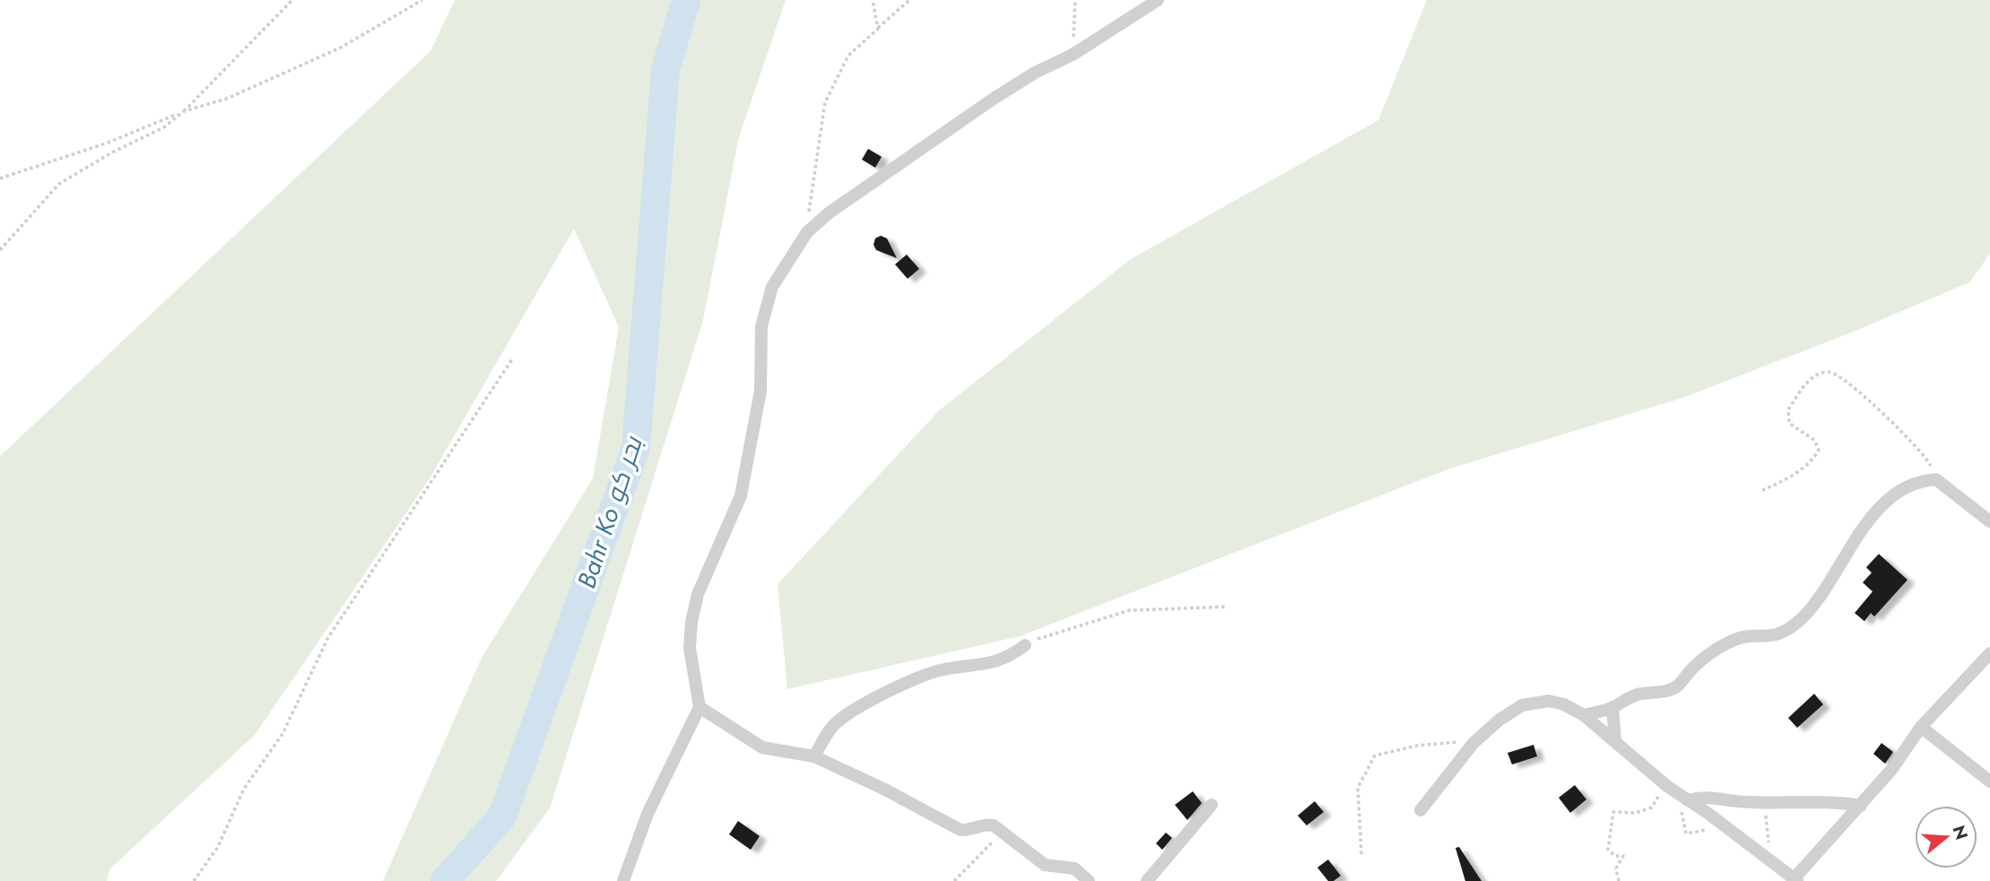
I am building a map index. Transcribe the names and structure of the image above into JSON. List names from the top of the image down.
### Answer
{
  "water": ["Bahr Ko بحر كو"],
  "north": "right"
}
